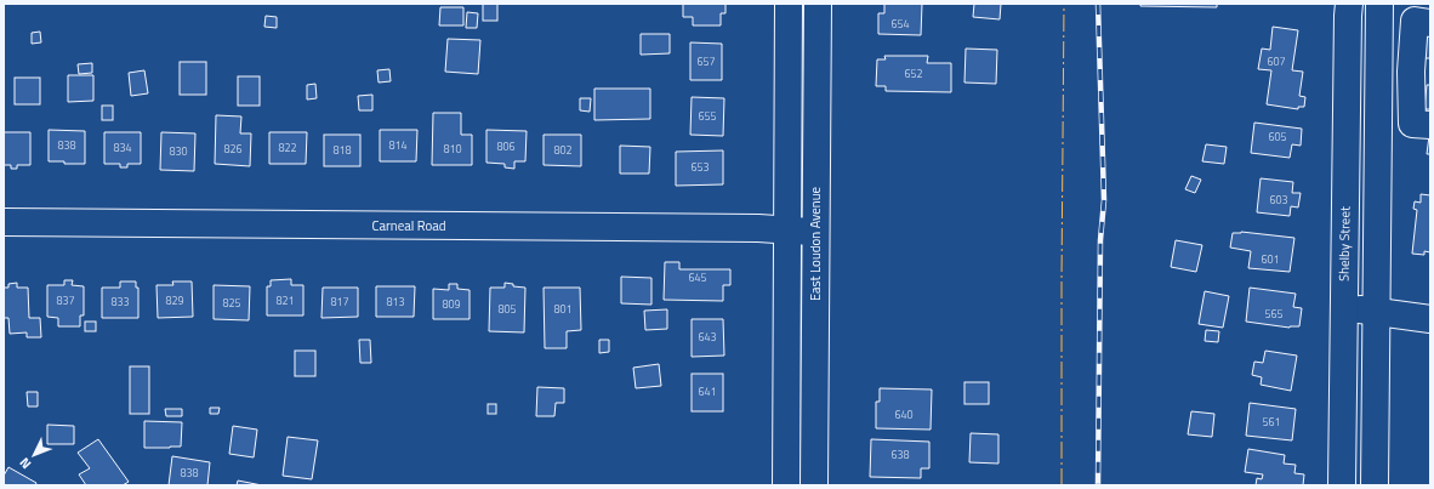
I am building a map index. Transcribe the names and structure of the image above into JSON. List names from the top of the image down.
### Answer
{
  "streets": {
    "street": ["Carneal Road", "East Loudon Avenue", "Shelby Street"]
  },
  "crossings": [
    ["Carneal Road", "East Loudon Avenue"]
  ],
  "house_numbers": [
    "654",
    "657",
    "607",
    "652",
    "655",
    "605",
    "838",
    "814",
    "806",
    "834",
    "822",
    "826",
    "810",
    "818",
    "802",
    "830",
    "653",
    "603",
    "601",
    "645",
    "837",
    "829",
    "821",
    "833",
    "817",
    "813",
    "825",
    "809",
    "805",
    "801",
    "565",
    "643",
    "641",
    "640",
    "561",
    "638",
    "838"
  ],
  "north": "bottom left"
}
